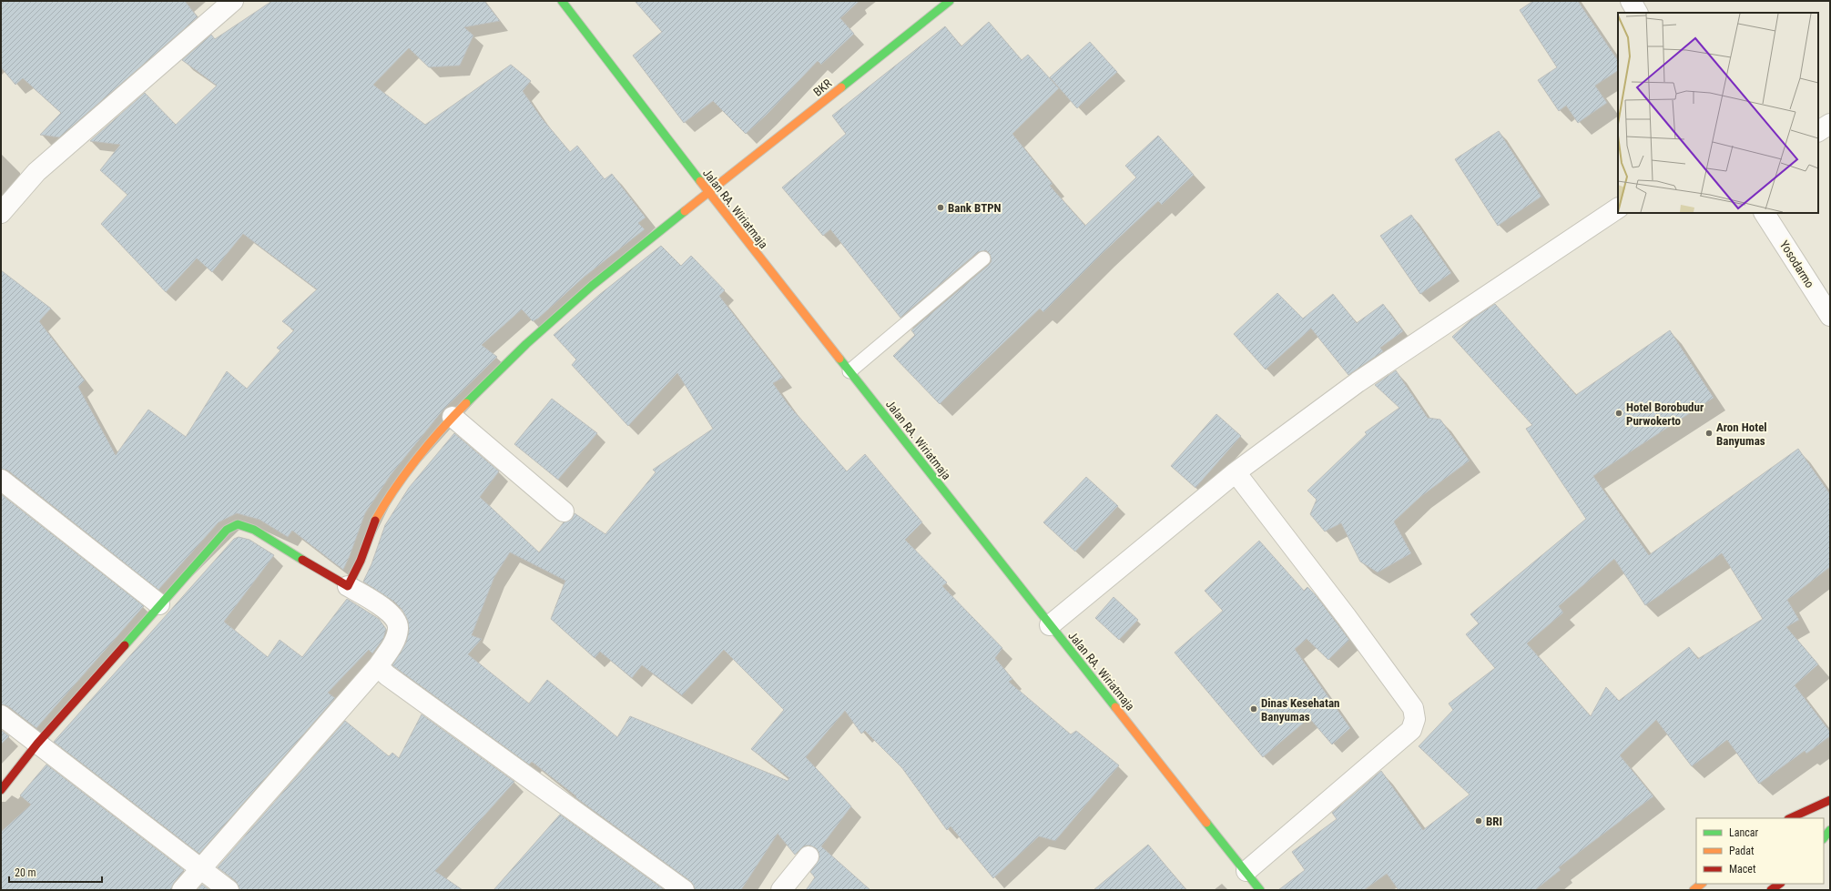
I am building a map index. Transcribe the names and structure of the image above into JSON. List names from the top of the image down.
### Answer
{
  "streets": {
    "street": ["BKR", "Jalan RA. Wiriatmaja", "Yosodarmo"]
  },
  "crossings": [
    ["BKR", "Jalan RA. Wiriatmaja"]
  ],
  "places": [
    "Bank BTPN",
    "Hotel Borobudur Purwokerto",
    "Aron Hotel Banyumas",
    "Dinas Kesehatan Banyumas",
    "BRI"
  ],
  "legend": ["Lancar", "Padat", "Macet"],
  "scale_bar": "20 m"
}
